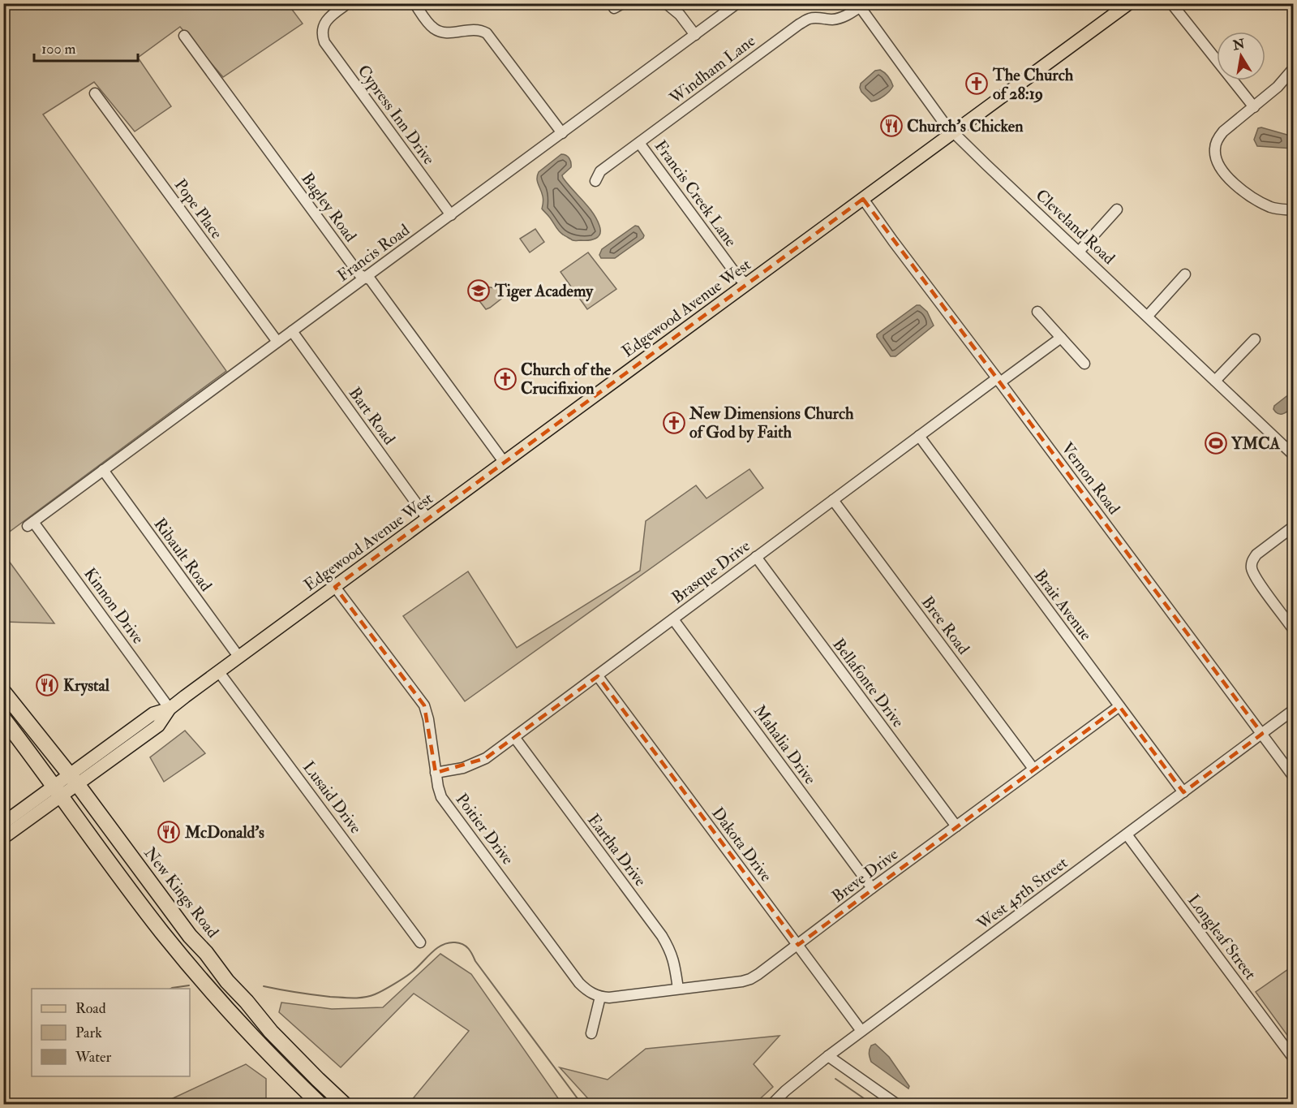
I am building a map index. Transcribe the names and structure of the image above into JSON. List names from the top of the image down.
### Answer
{
  "streets": {
    "highway": ["New Kings Road"],
    "main road": ["Edgewood Avenue West"],
    "street": [
      "Windham Lane",
      "Cypress Inn Drive",
      "Francis Creek Lane",
      "Bagley Road",
      "Pope Place",
      "Cleveland Road",
      "Francis Road",
      "Bart Road",
      "Vernon Road",
      "Ribault Road",
      "Brasque Drive",
      "Brait Avenue",
      "Kinnon Drive",
      "Bree Road",
      "Bellafonte Drive",
      "Mahalia Drive",
      "Lusaid Drive",
      "Poitier Drive",
      "Dakota Drive",
      "Eartha Drive",
      "Breve Drive",
      "West 45th Street",
      "Longleaf Street"
    ]
  },
  "crossings": [
    ["Windham Lane", "Francis Creek Lane"],
    ["Windham Lane", "Cleveland Road"],
    ["Cypress Inn Drive", "Francis Road"],
    ["Francis Creek Lane", "Edgewood Avenue West"],
    ["Bagley Road", "Francis Road"],
    ["Bagley Road", "Edgewood Avenue West"],
    ["Pope Place", "Francis Road"],
    ["Cleveland Road", "Edgewood Avenue West"],
    ["Francis Road", "Bart Road"],
    ["Francis Road", "Ribault Road"],
    ["Francis Road", "Kinnon Drive"],
    ["Edgewood Avenue West", "Bart Road"],
    ["Edgewood Avenue West", "Vernon Road"],
    ["Edgewood Avenue West", "Ribault Road"],
    ["Edgewood Avenue West", "Kinnon Drive"],
    ["Edgewood Avenue West", "Lusaid Drive"],
    ["Edgewood Avenue West", "Poitier Drive"],
    ["Edgewood Avenue West", "New Kings Road"],
    ["Vernon Road", "Brasque Drive"],
    ["Vernon Road", "West 45th Street"],
    ["Brasque Drive", "Brait Avenue"],
    ["Brasque Drive", "Bree Road"],
    ["Brasque Drive", "Bellafonte Drive"],
    ["Brasque Drive", "Mahalia Drive"],
    ["Brasque Drive", "Poitier Drive"],
    ["Brasque Drive", "Dakota Drive"],
    ["Brasque Drive", "Eartha Drive"],
    ["Brait Avenue", "Breve Drive"],
    ["Brait Avenue", "West 45th Street"],
    ["Bree Road", "Breve Drive"],
    ["Bellafonte Drive", "Breve Drive"],
    ["Mahalia Drive", "Breve Drive"],
    ["Poitier Drive", "Breve Drive"],
    ["Dakota Drive", "Breve Drive"],
    ["Dakota Drive", "West 45th Street"],
    ["Eartha Drive", "Breve Drive"],
    ["West 45th Street", "Longleaf Street"]
  ],
  "places": {
    "church": ["The Church of 28:19", "Church of the Crucifixion", "New Dimensions Church of God by Faith"],
    "restaurant": ["Church's Chicken", "Krystal", "McDonald's"],
    "school or university": ["Tiger Academy"],
    "sports": ["YMCA"]
  },
  "legend": ["Road", "Park", "Water"],
  "scale_bar": "100 m",
  "north": "top"
}
